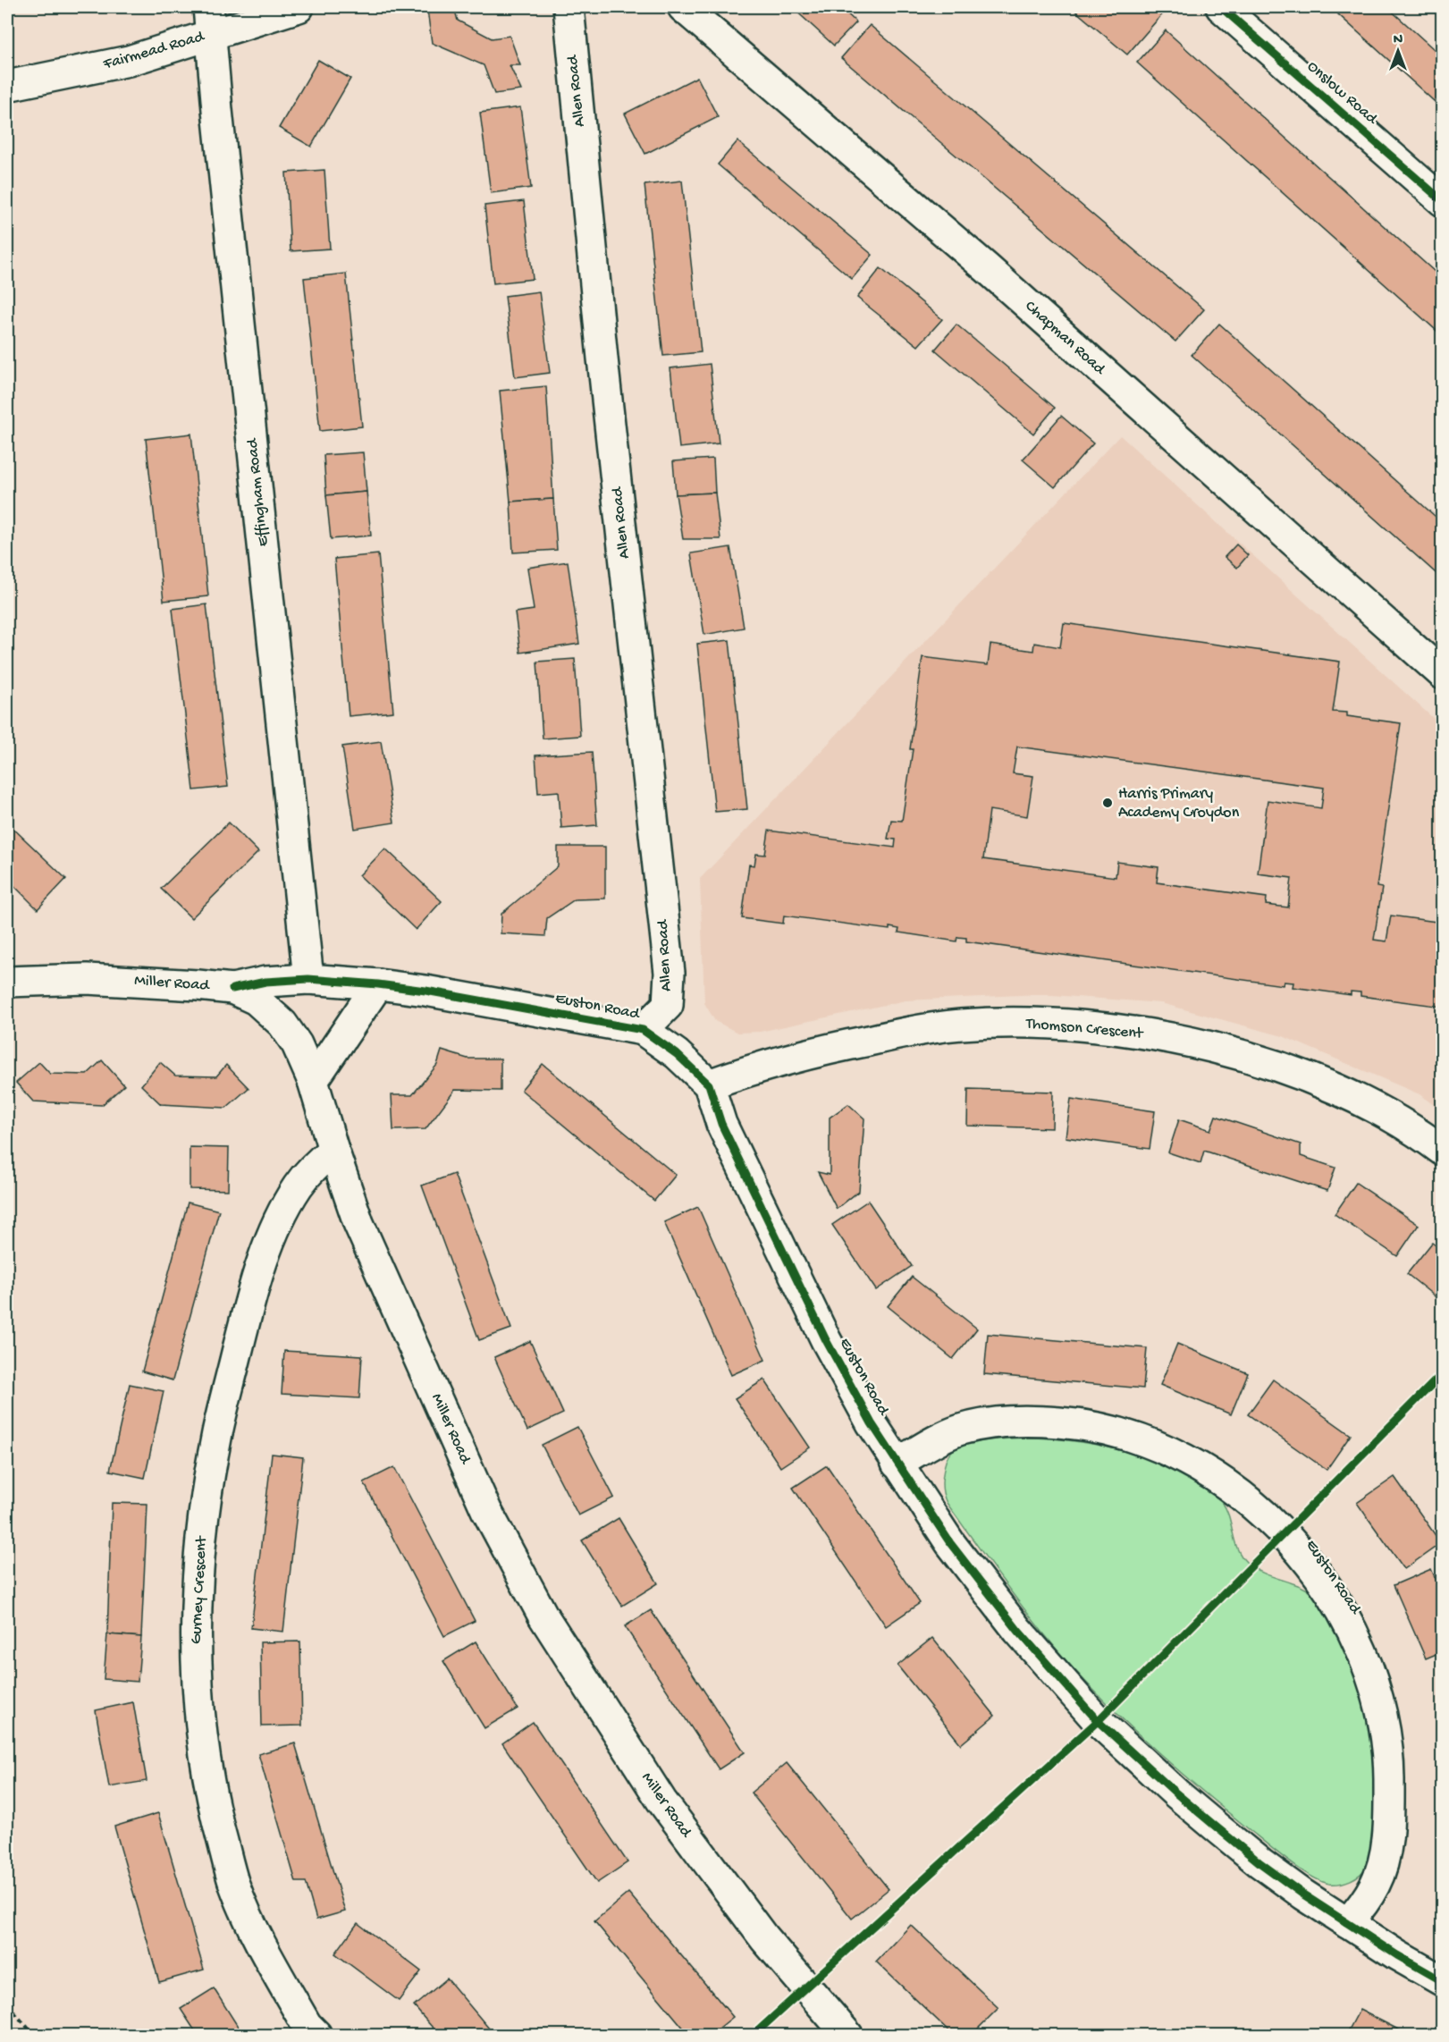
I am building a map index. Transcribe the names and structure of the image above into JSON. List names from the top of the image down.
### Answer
{
  "streets": {
    "street": [
      "Fairmead Road",
      "Allen Road",
      "Onslow Road",
      "Chapman Road",
      "Effingham Road",
      "Miller Road",
      "Euston Road",
      "Thomson Crescent",
      "Gurney Crescent"
    ]
  },
  "crossings": [
    ["Fairmead Road", "Effingham Road"],
    ["Allen Road", "Euston Road"],
    ["Effingham Road", "Euston Road"],
    ["Miller Road", "Euston Road"],
    ["Miller Road", "Gurney Crescent"],
    ["Euston Road", "Thomson Crescent"]
  ],
  "places": ["Harris Primary Academy Croydon"],
  "north": "top"
}
